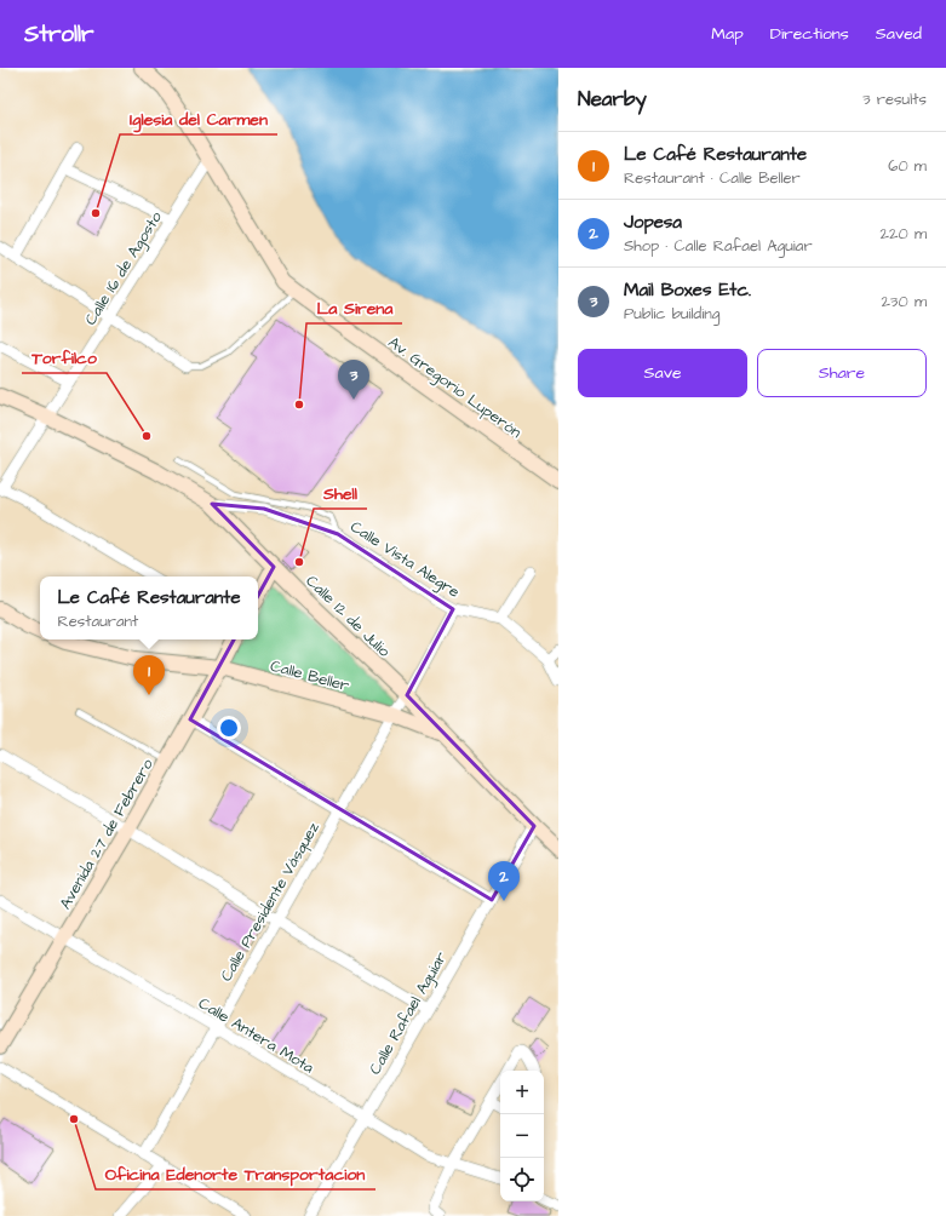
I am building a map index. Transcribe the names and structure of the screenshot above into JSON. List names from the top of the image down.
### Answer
{
  "streets": {
    "street": [
      "Calle 16 de Agosto",
      "Av. Gregorio Luperón",
      "Calle Vista Alegre",
      "Calle 12 de Julio",
      "Calle Beller",
      "Avenida 27 de Febrero",
      "Calle Presidente Vásquez",
      "Calle Rafael Aguiar",
      "Calle Antera Mota"
    ]
  },
  "crossings": [
    ["Calle 16 de Agosto", "Av. Gregorio Luperón"],
    ["Calle 16 de Agosto", "Calle 12 de Julio"],
    ["Calle Vista Alegre", "Calle 12 de Julio"],
    ["Calle 12 de Julio", "Calle Beller"],
    ["Calle 12 de Julio", "Calle Presidente Vásquez"],
    ["Calle 12 de Julio", "Calle Rafael Aguiar"],
    ["Calle Beller", "Avenida 27 de Febrero"],
    ["Calle Beller", "Calle Presidente Vásquez"],
    ["Avenida 27 de Febrero", "Calle Antera Mota"],
    ["Calle Presidente Vásquez", "Calle Antera Mota"],
    ["Calle Rafael Aguiar", "Calle Antera Mota"]
  ],
  "places": [
    "Iglesia del Carmen",
    "La Sirena",
    "Torfilco",
    "Shell",
    "Oficina Edenorte Transportacion"
  ],
  "page": {
    "header": "Strollr",
    "nav": ["Map", "Directions", "Saved"],
    "heading": ["Nearby", "3 results"],
    "list": [
      {
        "mark": "1",
        "name": "Le Café Restaurante",
        "note": "Restaurant · Calle Beller",
        "value": "60 m"
      },
      {
        "mark": "2",
        "name": "Jopesa",
        "note": "Shop · Calle Rafael Aguiar",
        "value": "220 m"
      },
      {
        "mark": "3",
        "name": "Mail Boxes Etc.",
        "note": "Public building",
        "value": "230 m"
      }
    ],
    "buttons": ["Save", "Share"],
    "pins": ["3", "1", "2"],
    "popup": ["Le Café Restaurante", "Restaurant"],
    "map_buttons": ["+", "−"]
  }
}
